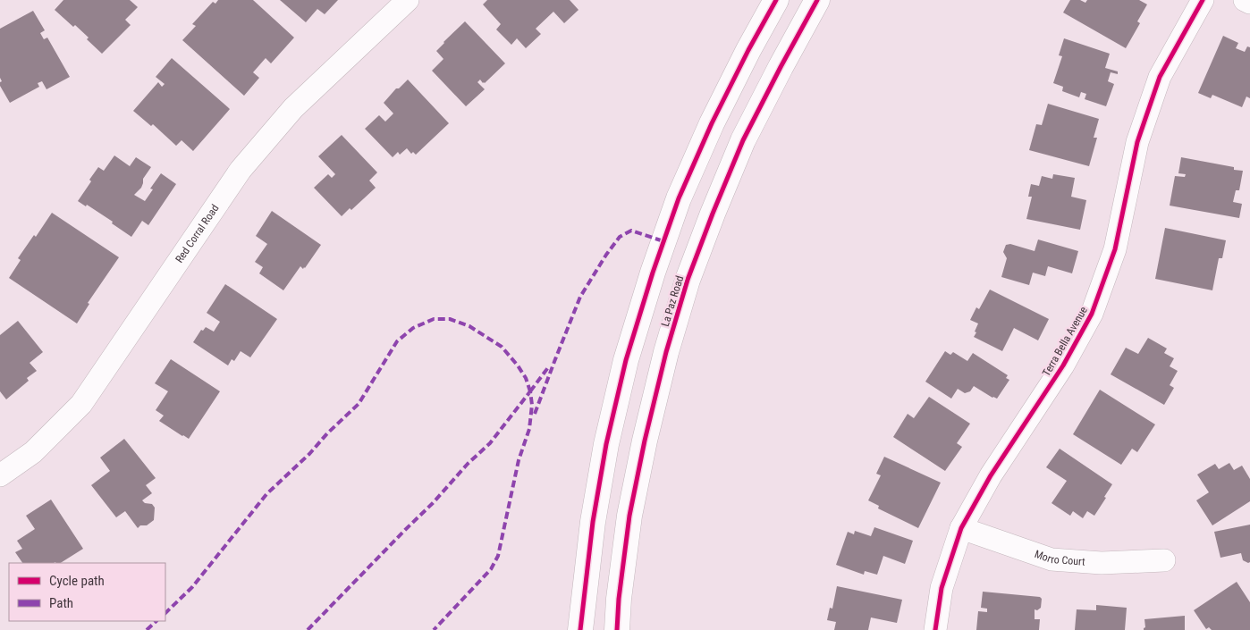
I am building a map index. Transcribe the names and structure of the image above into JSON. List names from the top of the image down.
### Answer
{
  "streets": {
    "main road": ["La Paz Road"],
    "street": ["Red Corral Road", "Terra Bella Avenue", "Morro Court"]
  },
  "crossings": [
    ["Terra Bella Avenue", "Morro Court"]
  ],
  "legend": ["Cycle path", "Path"]
}
